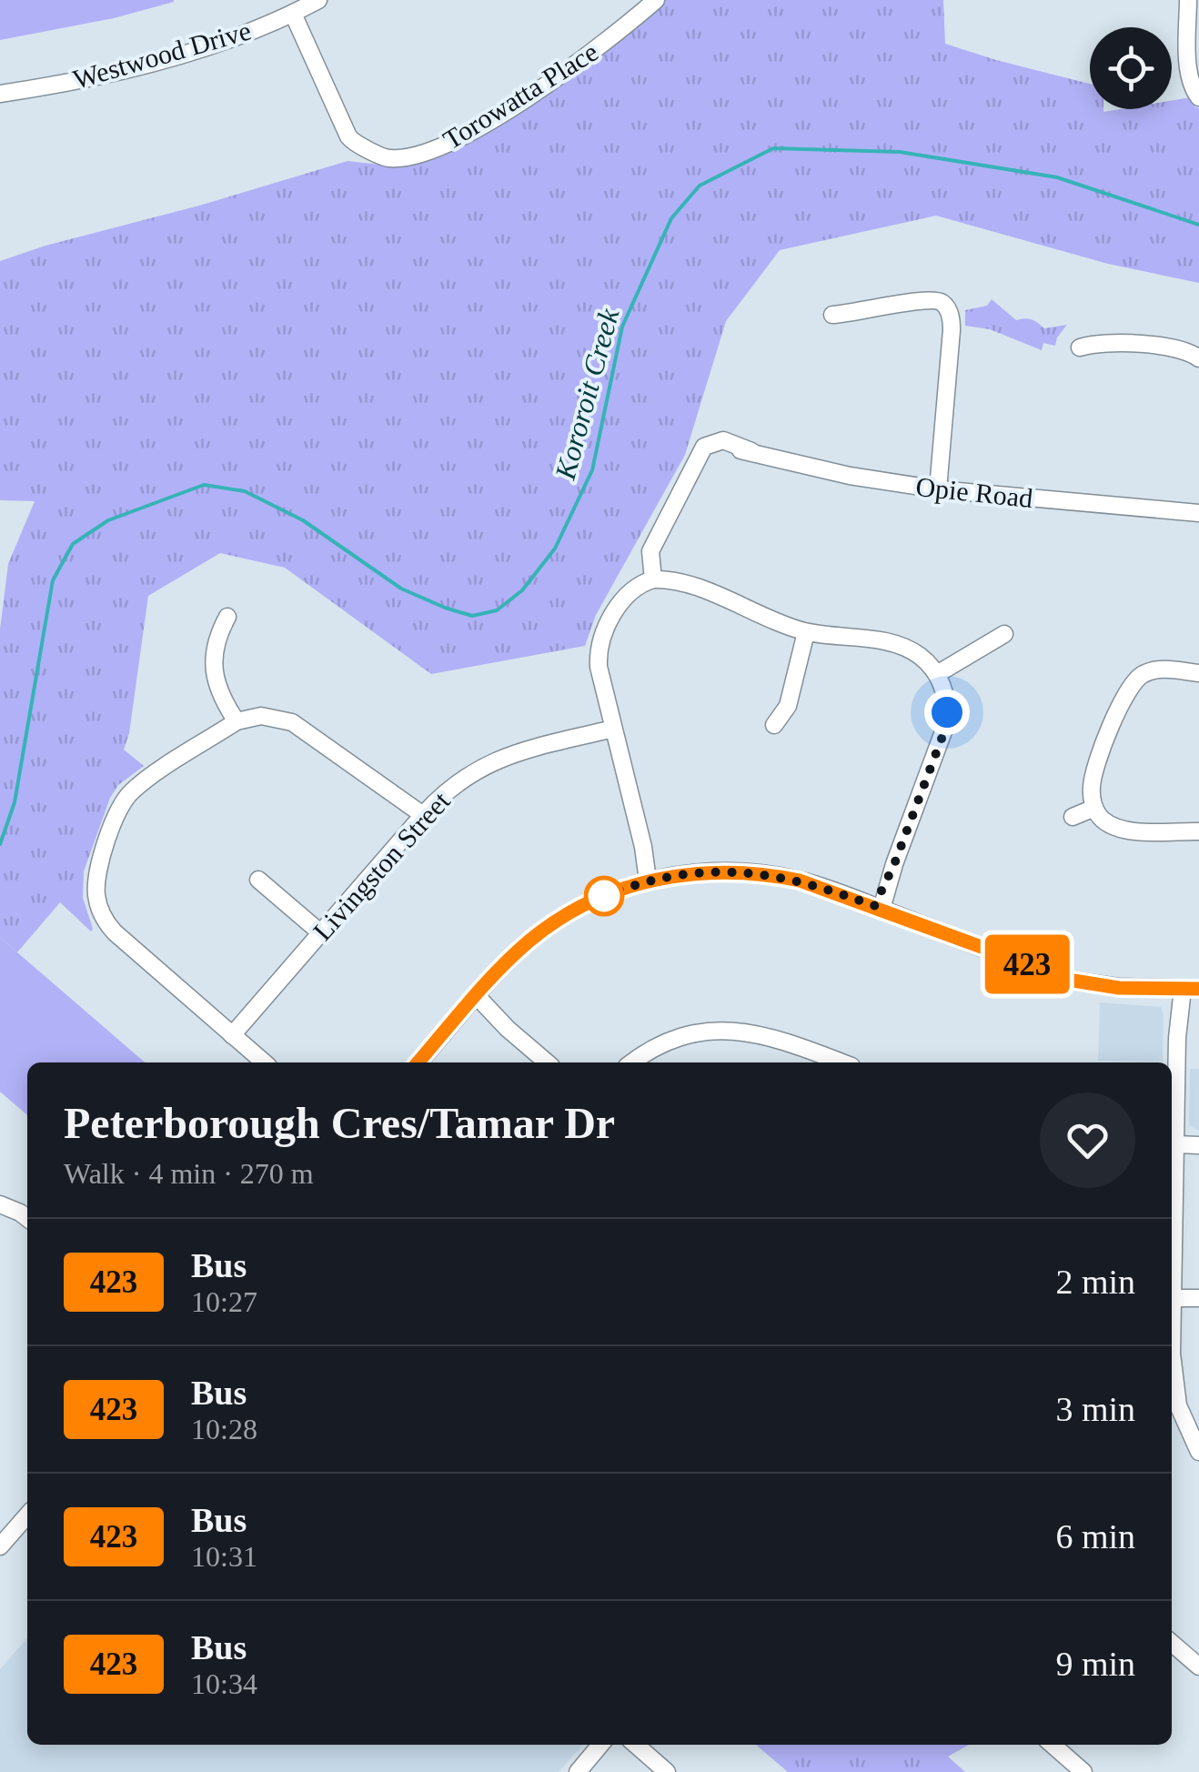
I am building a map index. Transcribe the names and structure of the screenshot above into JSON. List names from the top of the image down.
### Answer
{
  "streets": {
    "street": [
      "Westwood Drive",
      "Torowatta Place",
      "Opie Road",
      "Livingston Street"
    ]
  },
  "crossings": [
    ["Westwood Drive", "Torowatta Place"]
  ],
  "water": ["Kororoit Creek"],
  "lines": ["bus line 423"],
  "page": {
    "on_map": "423",
    "heading": ["Peterborough Cres/Tamar Dr", "Walk · 4 min · 270 m"],
    "list": [
      {
        "mark": "423",
        "name": "Bus",
        "note": "10:27",
        "value": "2 min"
      },
      {
        "mark": "423",
        "name": "Bus",
        "note": "10:28",
        "value": "3 min"
      },
      {
        "mark": "423",
        "name": "Bus",
        "note": "10:31",
        "value": "6 min"
      },
      {
        "mark": "423",
        "name": "Bus",
        "note": "10:34",
        "value": "9 min"
      }
    ]
  }
}
